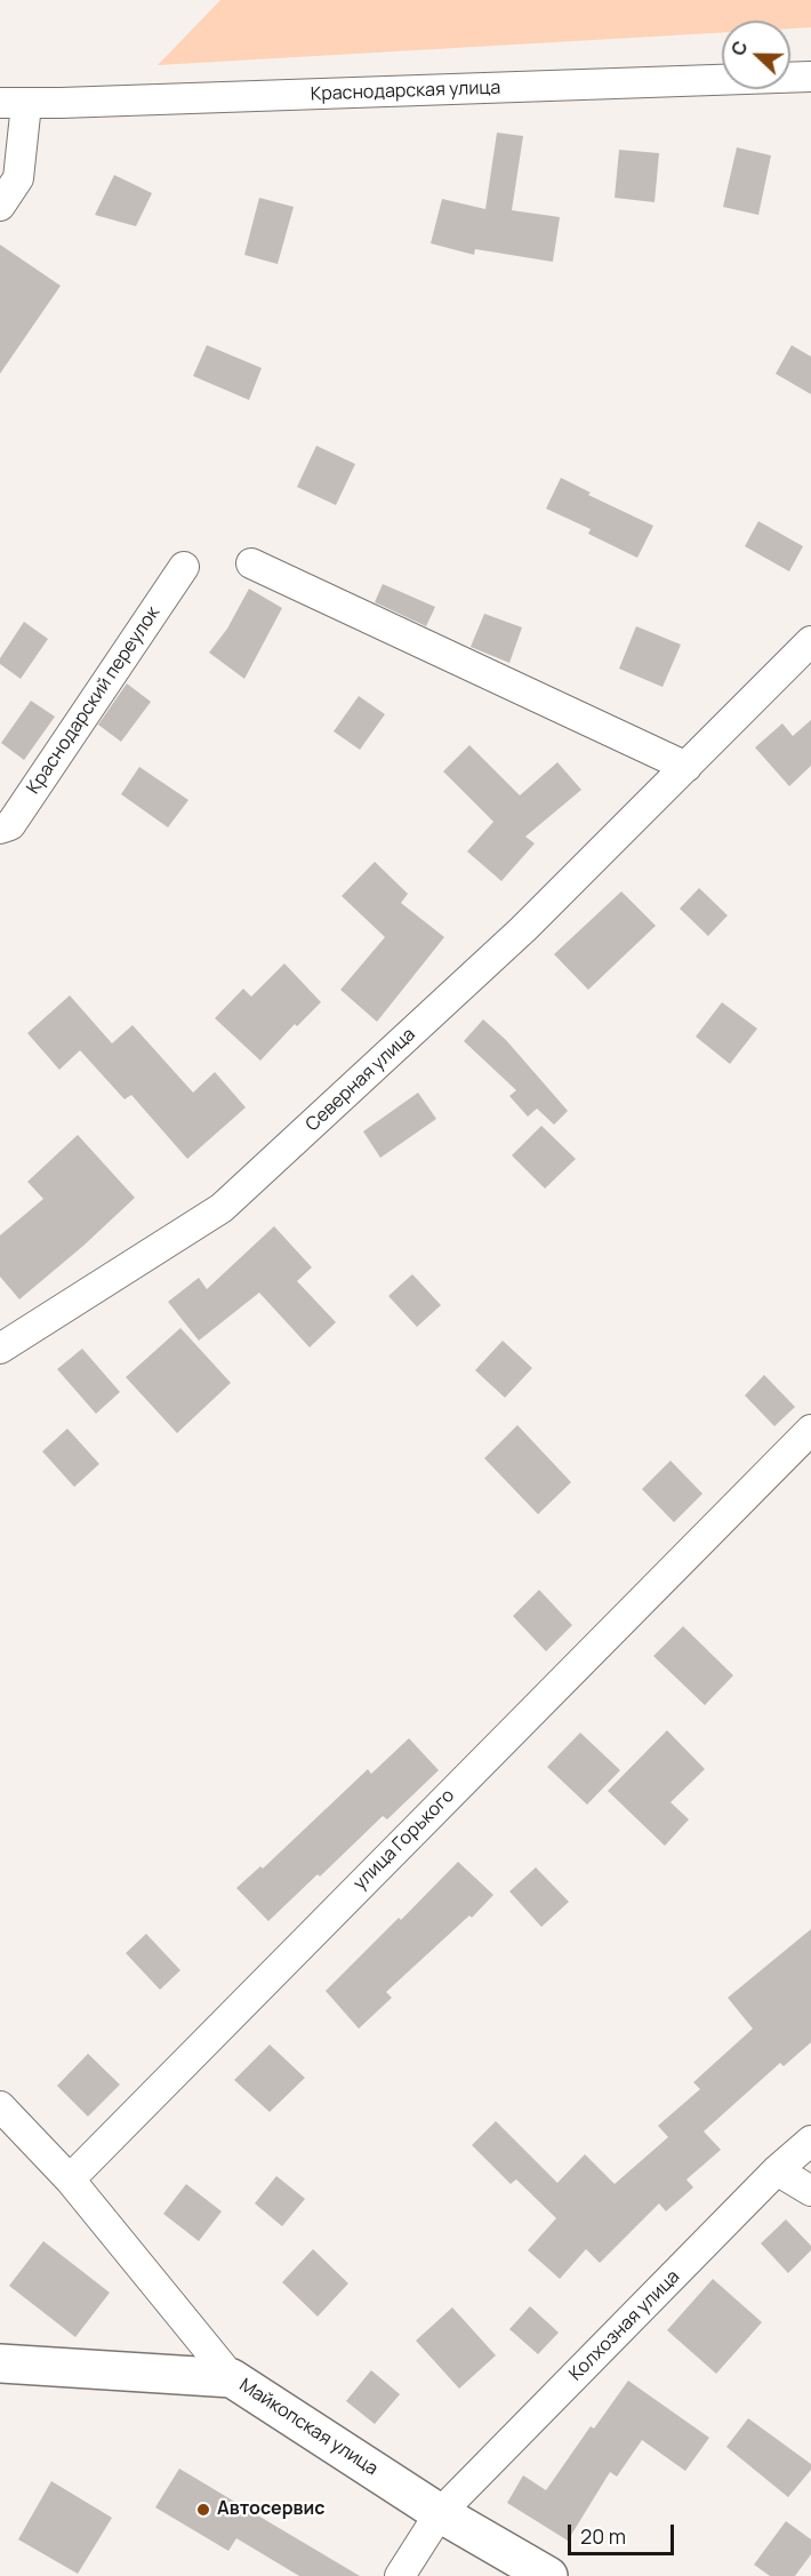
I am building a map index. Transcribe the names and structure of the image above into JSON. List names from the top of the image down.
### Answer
{
  "streets": {
    "street": [
      "Краснодарская улица",
      "Краснодарский переулок",
      "Северная улица",
      "улица Горького",
      "Колхозная улица",
      "Майкопская улица"
    ]
  },
  "crossings": [
    ["Колхозная улица", "Майкопская улица"]
  ],
  "places": ["Автосервис"],
  "scale_bar": "20 m",
  "north": "left"
}
